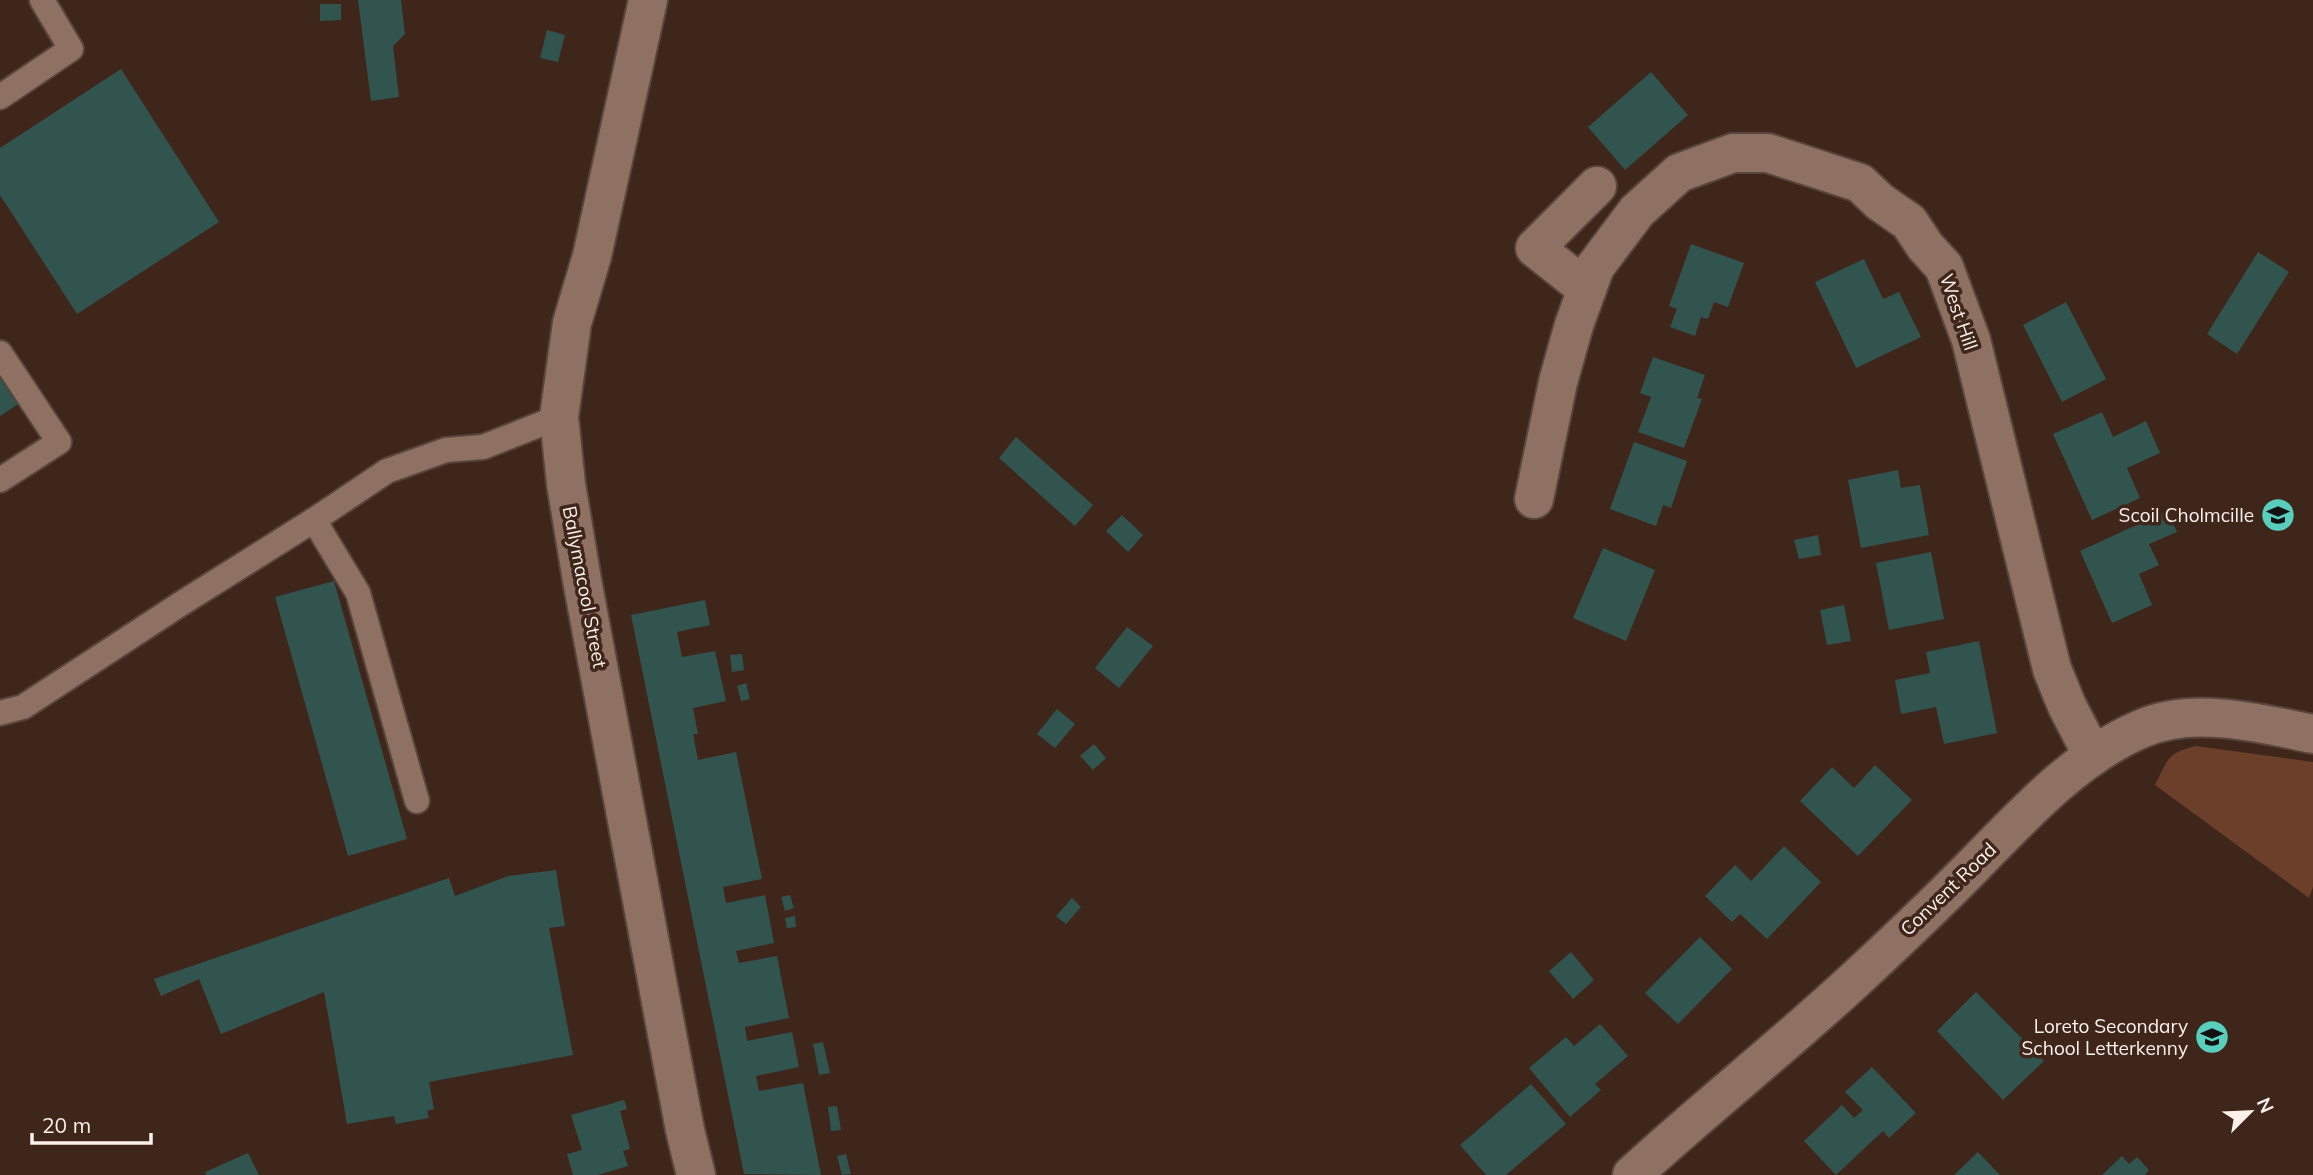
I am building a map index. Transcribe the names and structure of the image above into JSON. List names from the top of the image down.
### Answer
{
  "streets": {
    "street": ["West Hill", "Ballymacool Street", "Convent Road"]
  },
  "crossings": [
    ["West Hill", "Convent Road"]
  ],
  "places": {
    "school or university": ["Scoil Cholmcille", "Loreto Secondary School Letterkenny"]
  },
  "scale_bar": "20 m",
  "north": "top right"
}
